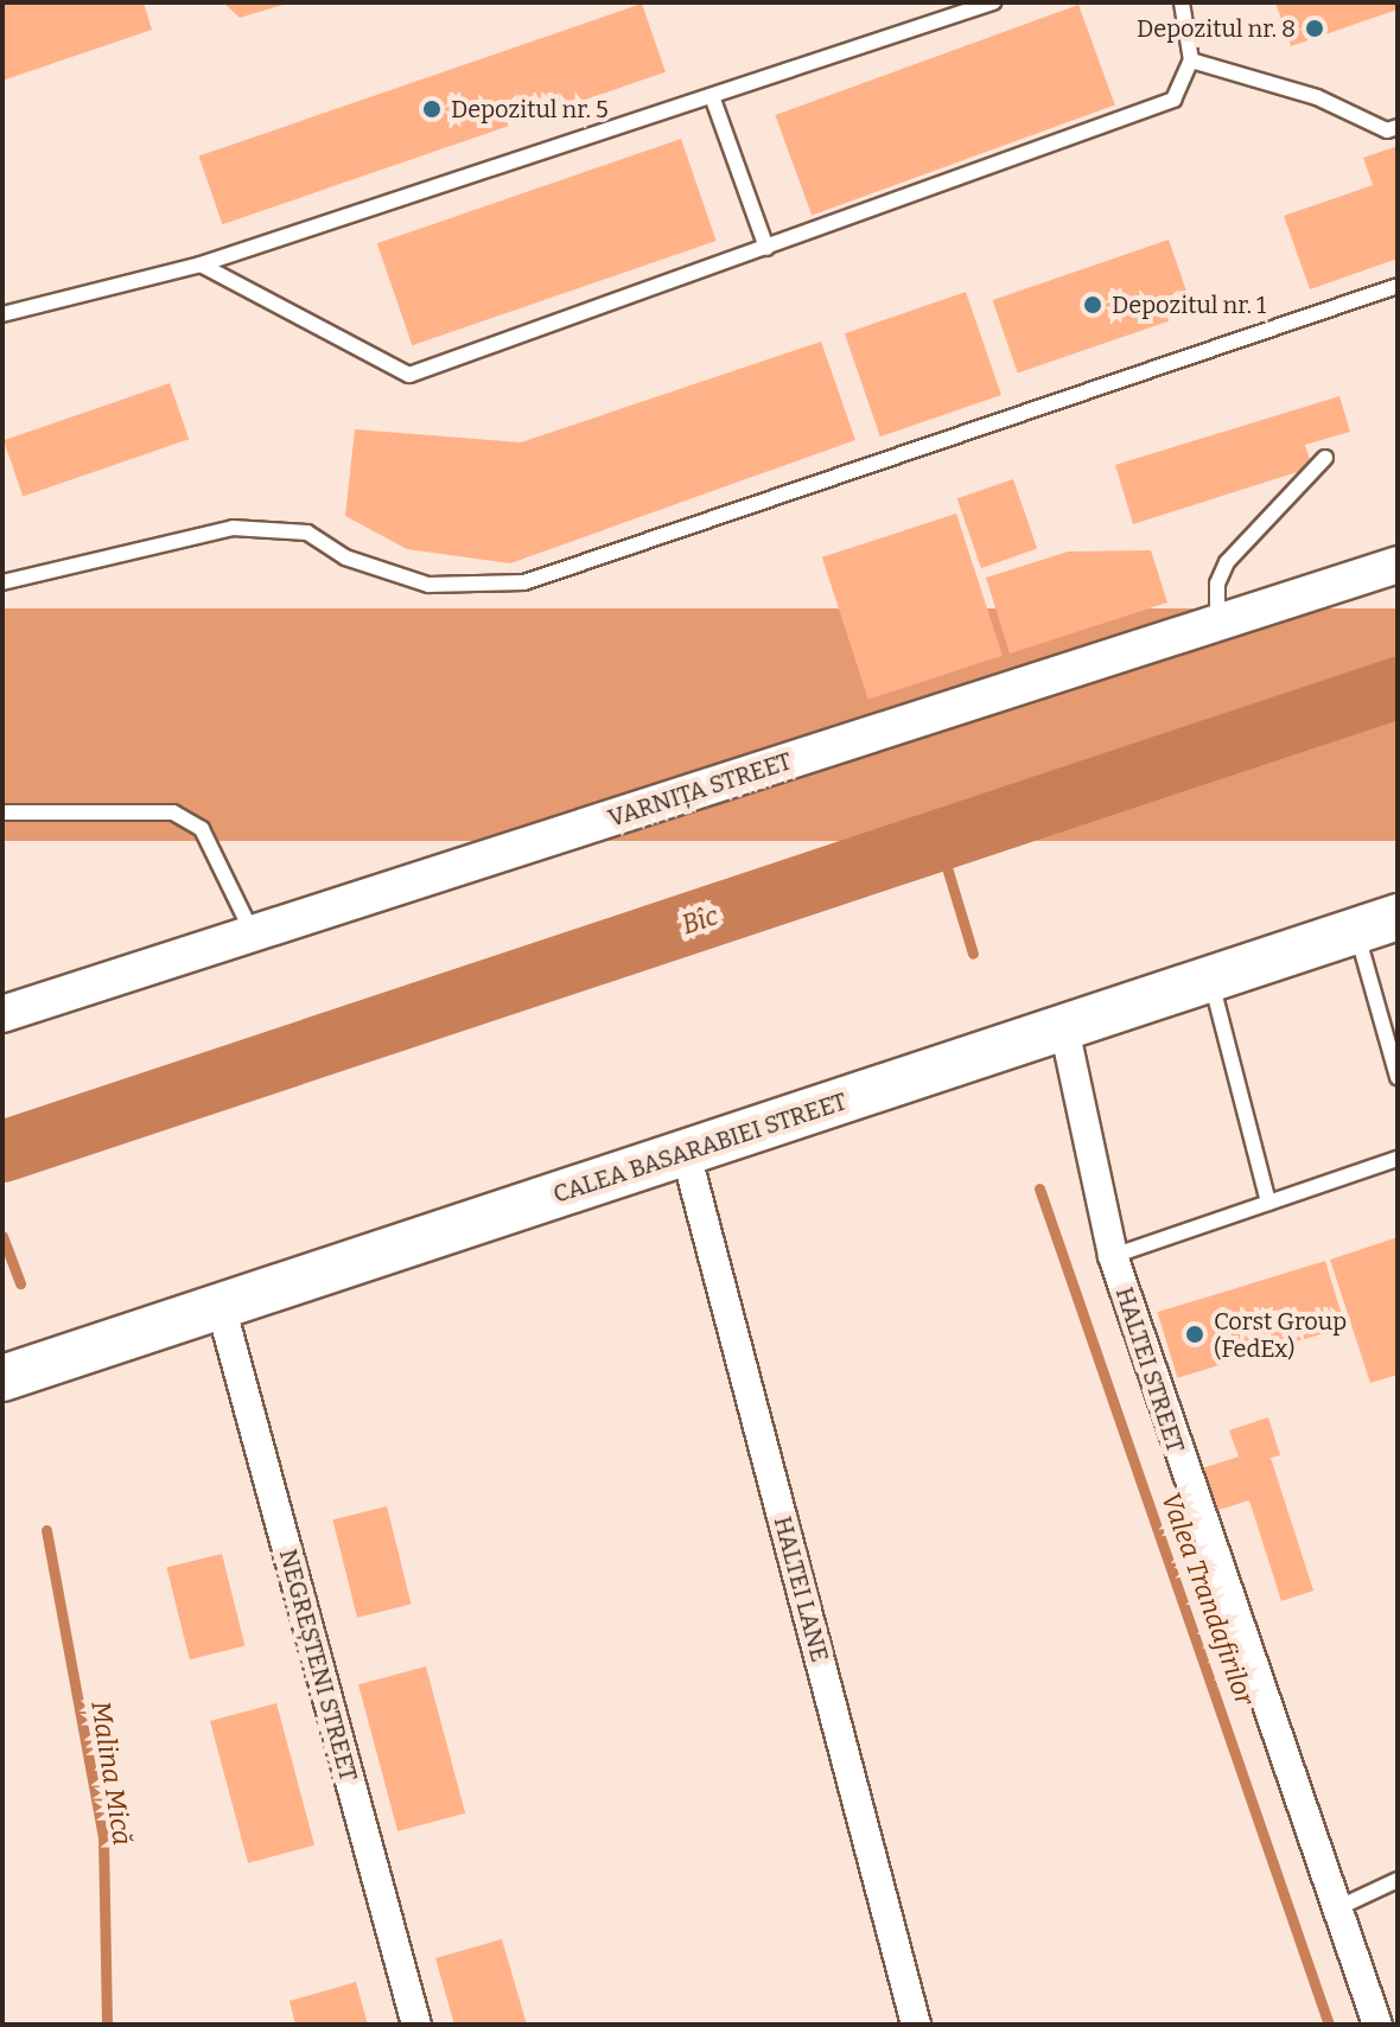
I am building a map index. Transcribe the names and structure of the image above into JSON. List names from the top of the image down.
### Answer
{
  "streets": {
    "main road": ["CALEA BASARABIEI STREET"],
    "street": [
      "VARNIȚA STREET",
      "HALTEI STREET",
      "HALTEI LANE",
      "NEGREȘTENI STREET"
    ]
  },
  "crossings": [
    ["CALEA BASARABIEI STREET", "HALTEI STREET"],
    ["CALEA BASARABIEI STREET", "HALTEI LANE"],
    ["CALEA BASARABIEI STREET", "NEGREȘTENI STREET"]
  ],
  "water": ["Bîc", "Valea Trandafirilor", "Malina Mică"],
  "places": [
    "Depozitul nr. 8",
    "Depozitul nr. 5",
    "Depozitul nr. 1",
    "Corst Group (FedEx)"
  ]
}
